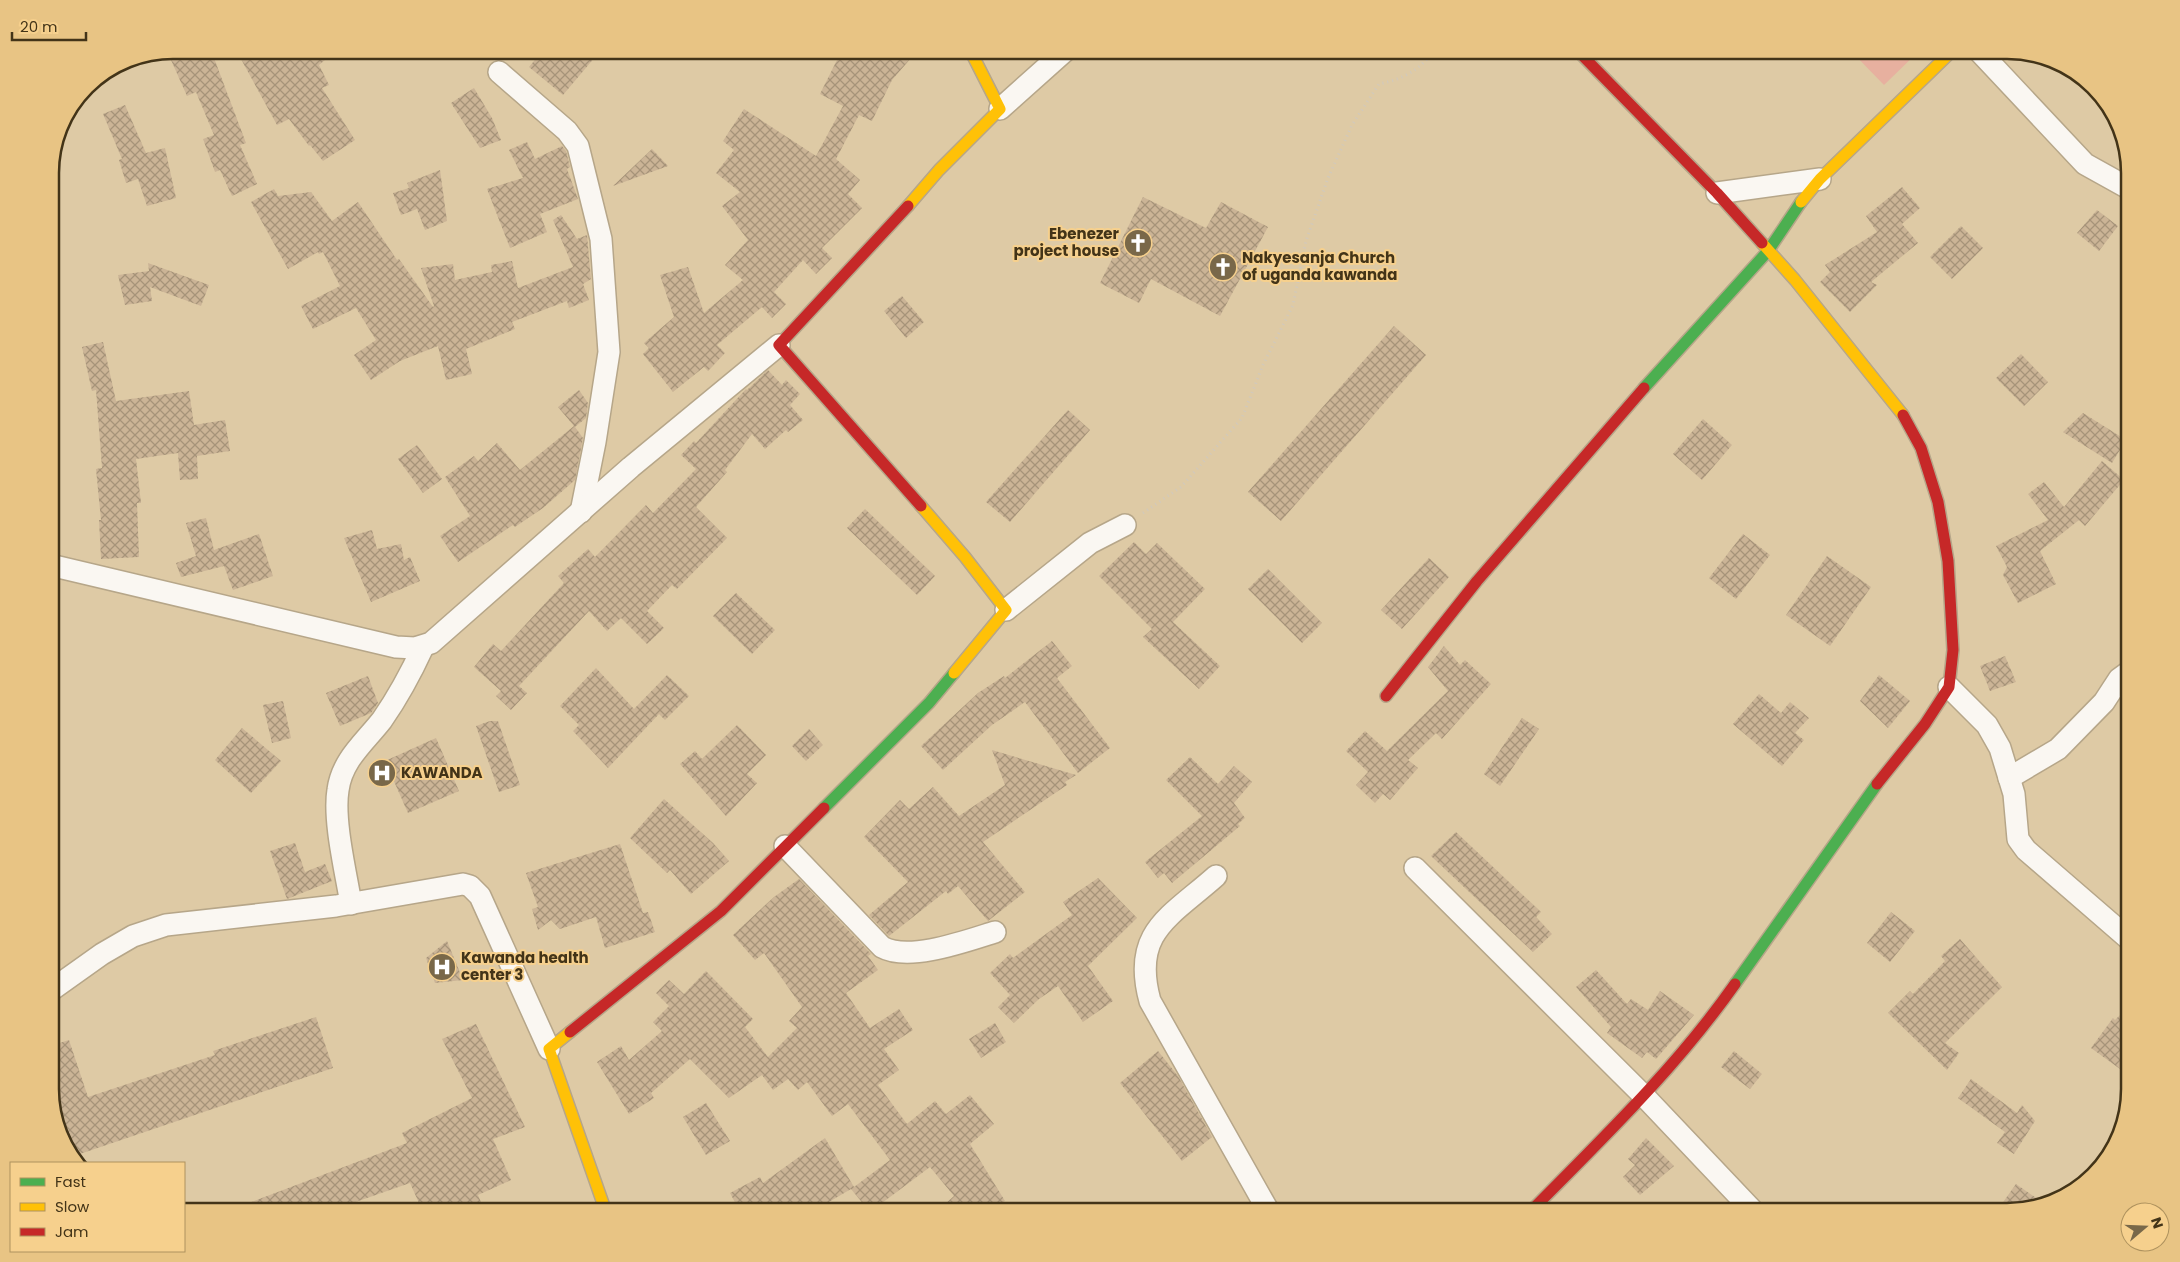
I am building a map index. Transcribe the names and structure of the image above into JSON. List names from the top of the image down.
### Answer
{
  "places": {
    "church": ["Ebenezer project house", "Nakyesanja Church of uganda kawanda"],
    "hospital": ["KAWANDA", "Kawanda health center 3"]
  },
  "legend": ["Fast", "Slow", "Jam"],
  "scale_bar": "20 m",
  "north": "right"
}
